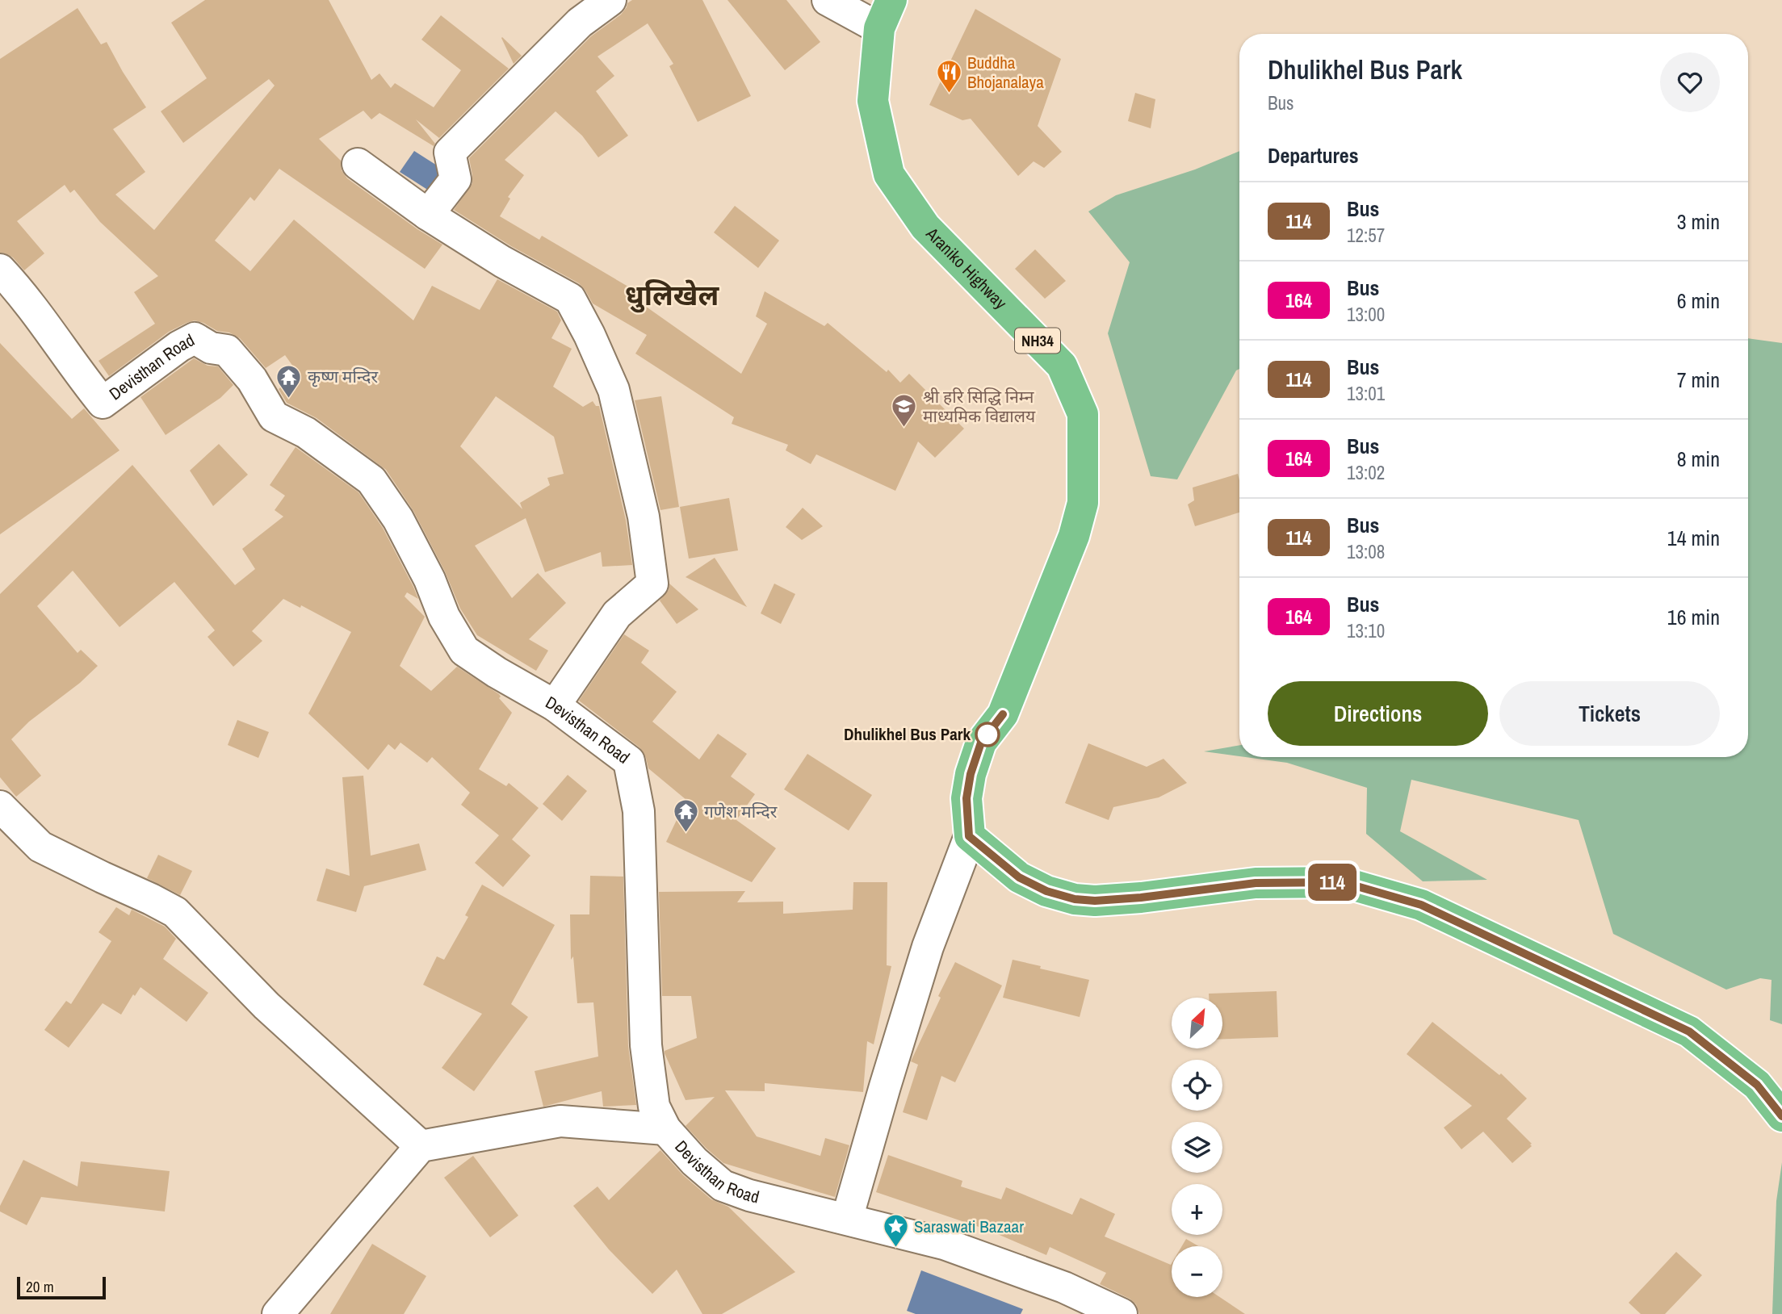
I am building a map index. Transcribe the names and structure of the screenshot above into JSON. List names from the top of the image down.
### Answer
{
  "streets": {
    "highway": ["Araniko Highway", "NH34"],
    "street": ["Devisthan Road"]
  },
  "districts": ["धुलिखेल"],
  "places": {
    "restaurant": ["Buddha Bhojanalaya"],
    "temple": ["कृष्ण मन्दिर", "गणेश मन्दिर"],
    "school or university": ["श्री हरि सिद्धि निम्न माध्यमिक विद्यालय"],
    "other": ["Dhulikhel Bus Park"],
    "place": ["Saraswati Bazaar"]
  },
  "lines": ["bus line 114"],
  "scale_bar": "20 m",
  "north": "top right",
  "page": {
    "on_map": "114",
    "heading": [
      ["Dhulikhel Bus Park", "Bus"],
      "Departures"
    ],
    "list": [
      {
        "mark": "114",
        "name": "Bus",
        "note": "12:57",
        "value": "3 min"
      },
      {
        "mark": "164",
        "name": "Bus",
        "note": "13:00",
        "value": "6 min"
      },
      {
        "mark": "114",
        "name": "Bus",
        "note": "13:01",
        "value": "7 min"
      },
      {
        "mark": "164",
        "name": "Bus",
        "note": "13:02",
        "value": "8 min"
      },
      {
        "mark": "114",
        "name": "Bus",
        "note": "13:08",
        "value": "14 min"
      },
      {
        "mark": "164",
        "name": "Bus",
        "note": "13:10",
        "value": "16 min"
      }
    ],
    "buttons": ["Directions", "Tickets"],
    "map_buttons": ["+", "−"],
    "scale": "20 m"
  }
}
